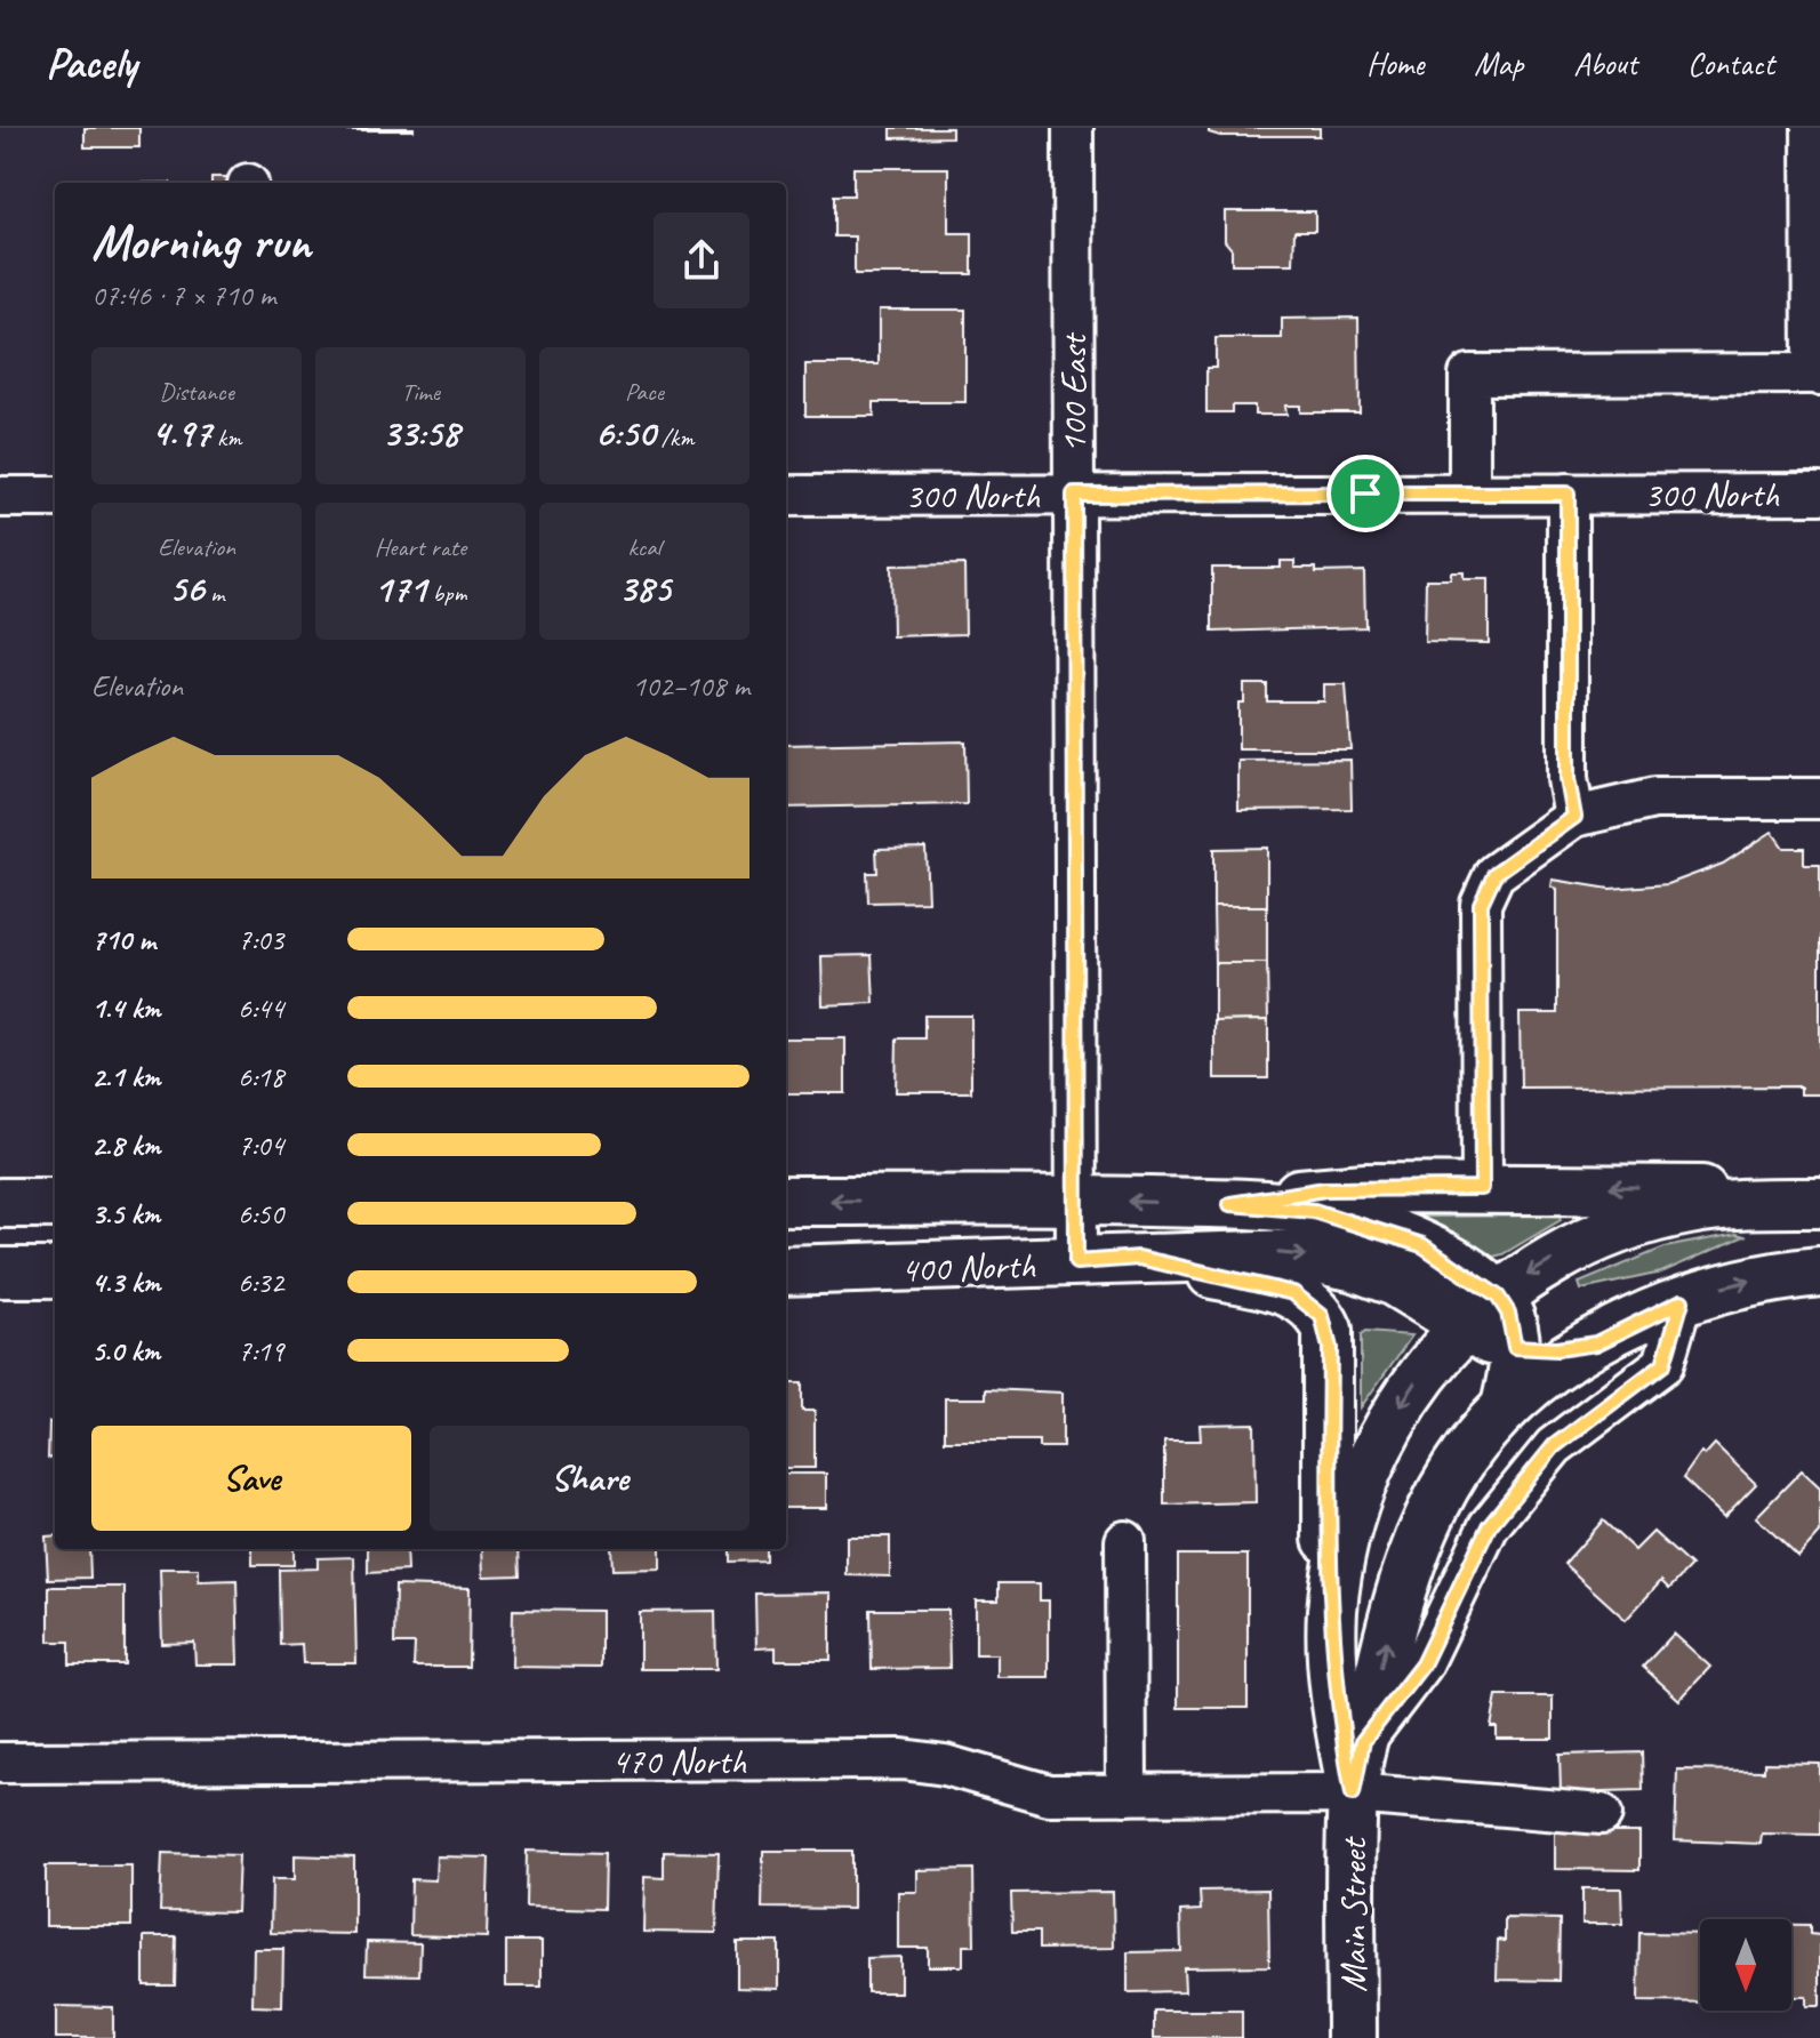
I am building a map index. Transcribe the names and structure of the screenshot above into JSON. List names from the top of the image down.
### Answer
{
  "streets": {
    "main road": ["400 North", "Main Street"],
    "street": ["100 East", "300 North", "470 North"]
  },
  "crossings": [
    ["100 East", "300 North"],
    ["100 East", "400 North"],
    ["400 North", "Main Street"],
    ["470 North", "Main Street"]
  ],
  "north": "bottom",
  "page": {
    "header": "Pacely",
    "nav": [
      "Home",
      "Map",
      "About",
      "Contact"
    ],
    "heading": ["Morning run", "07:46 · 7 × 710 m"],
    "stats": [
      ["Distance", "4.97 km"],
      ["Time", "33:58"],
      ["Pace", "6:50 /km"],
      ["Elevation", "56 m"],
      ["Heart rate", "171 bpm"],
      ["kcal", "385"]
    ],
    "chart": ["Elevation", "102–108 m"],
    "list": [
      {
        "name": "710 m",
        "note": "7:03"
      },
      {
        "name": "1.4 km",
        "note": "6:44"
      },
      {
        "name": "2.1 km",
        "note": "6:18"
      },
      {
        "name": "2.8 km",
        "note": "7:04"
      },
      {
        "name": "3.5 km",
        "note": "6:50"
      },
      {
        "name": "4.3 km",
        "note": "6:32"
      },
      {
        "name": "5.0 km",
        "note": "7:19"
      }
    ],
    "buttons": ["Save", "Share"]
  }
}
